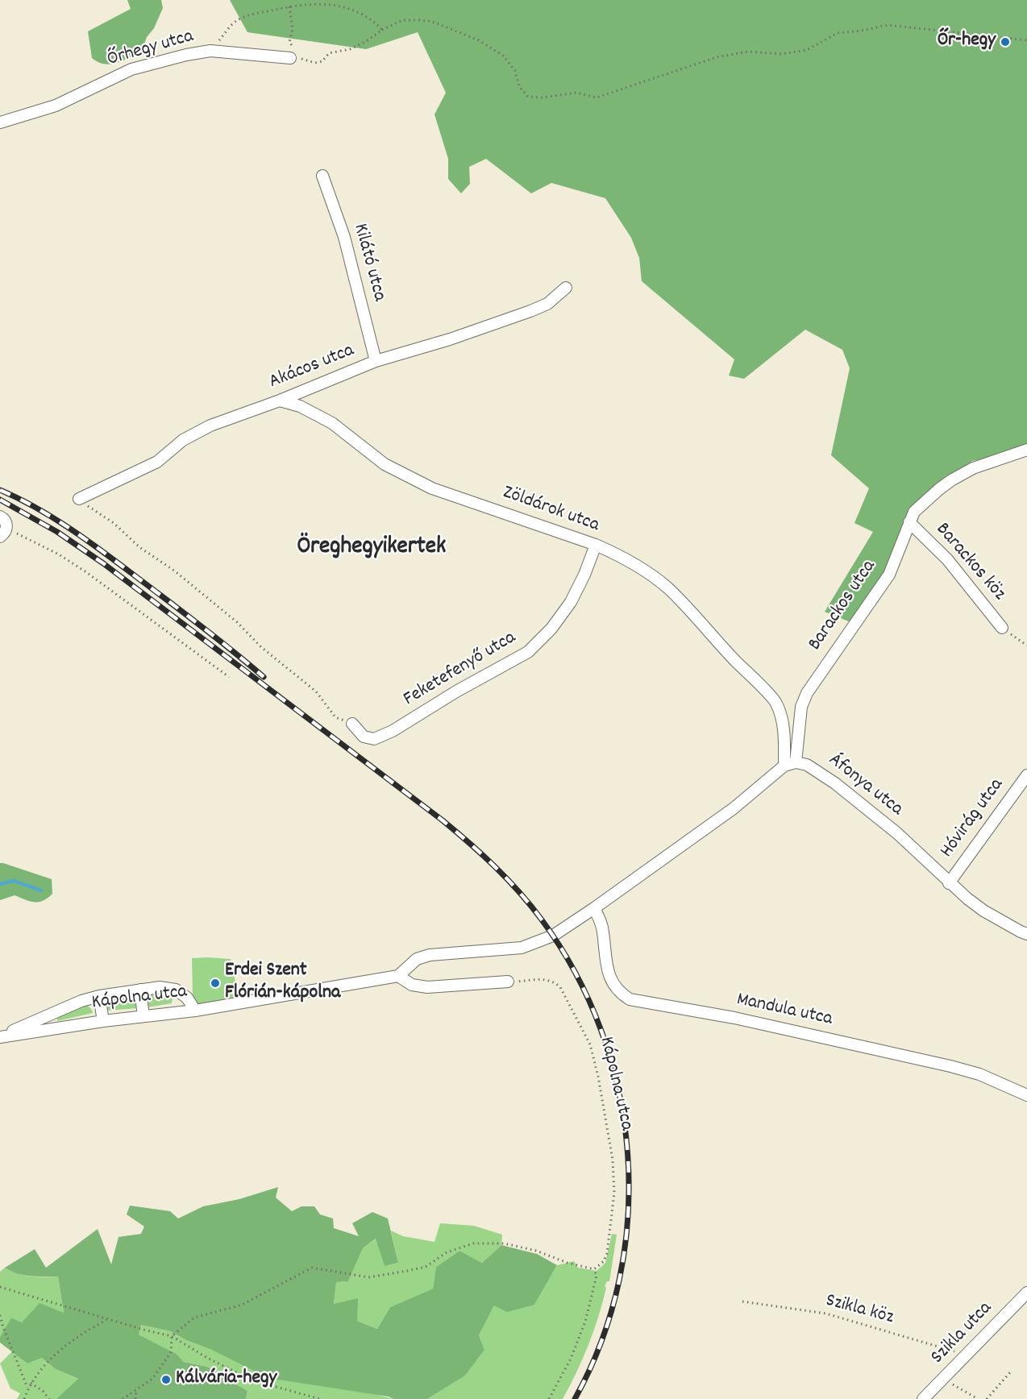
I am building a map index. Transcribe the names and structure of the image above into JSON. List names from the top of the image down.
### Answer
{
  "streets": {
    "street": [
      "Őrhegy utca",
      "Kilátó utca",
      "Akácos utca",
      "Zöldárok utca",
      "Barackos köz",
      "Barackos utca",
      "Feketefenyő utca",
      "Áfonya utca",
      "Hóvirág utca",
      "Kápolna utca",
      "Mandula utca",
      "Szikla utca"
    ],
    "path": ["Szikla köz"]
  },
  "crossings": [
    ["Kilátó utca", "Akácos utca"],
    ["Akácos utca", "Zöldárok utca"],
    ["Zöldárok utca", "Feketefenyő utca"],
    ["Zöldárok utca", "Áfonya utca"],
    ["Barackos köz", "Barackos utca"],
    ["Barackos utca", "Áfonya utca"],
    ["Áfonya utca", "Hóvirág utca"],
    ["Szikla köz", "Szikla utca"]
  ],
  "districts": ["Öreghegyikertek"],
  "places": ["Őr-hegy", "Erdei Szent Flórián-kápolna", "Kálvária-hegy"]
}
